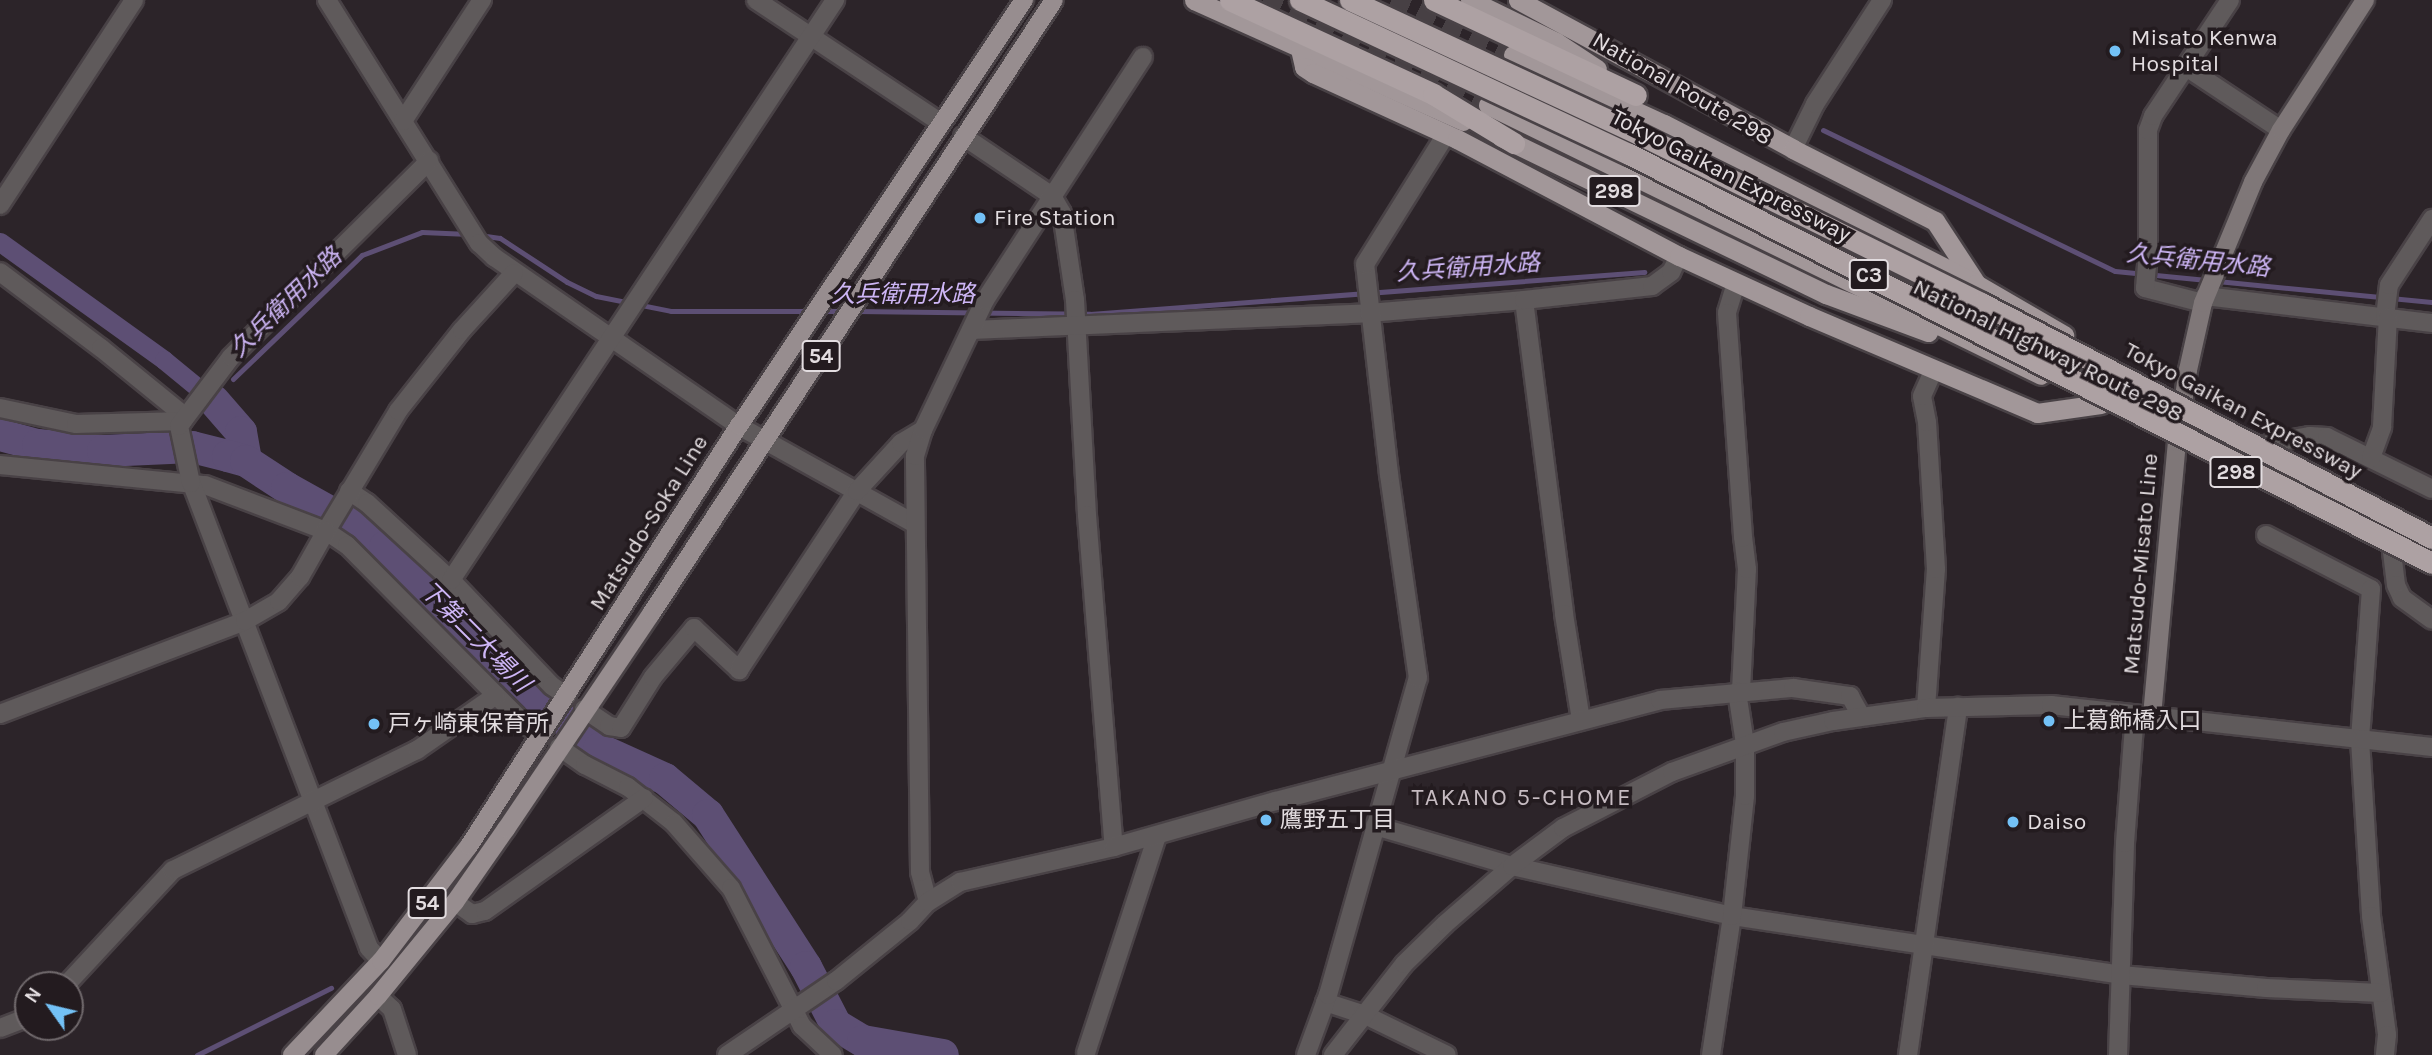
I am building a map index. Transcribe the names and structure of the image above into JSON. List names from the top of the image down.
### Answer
{
  "streets": {
    "highway": [
      "National Route 298",
      "Tokyo Gaikan Expressway",
      "298",
      "C3",
      "National Highway Route 298"
    ],
    "main road": ["54", "Matsudo-Soka Line", "Matsudo-Misato Line"]
  },
  "crossings": [
    ["National Route 298", "National Highway Route 298"],
    ["298", "National Highway Route 298"],
    ["National Highway Route 298", "Matsudo-Misato Line"]
  ],
  "districts": ["TAKANO 5-CHOME"],
  "water": ["久兵衛用水路", "下第二大場川"],
  "places": [
    "Misato Kenwa Hospital",
    "Fire Station",
    "上葛飾橋入口",
    "戸ヶ崎東保育所",
    "鷹野五丁目",
    "Daiso"
  ],
  "north": "top left"
}
